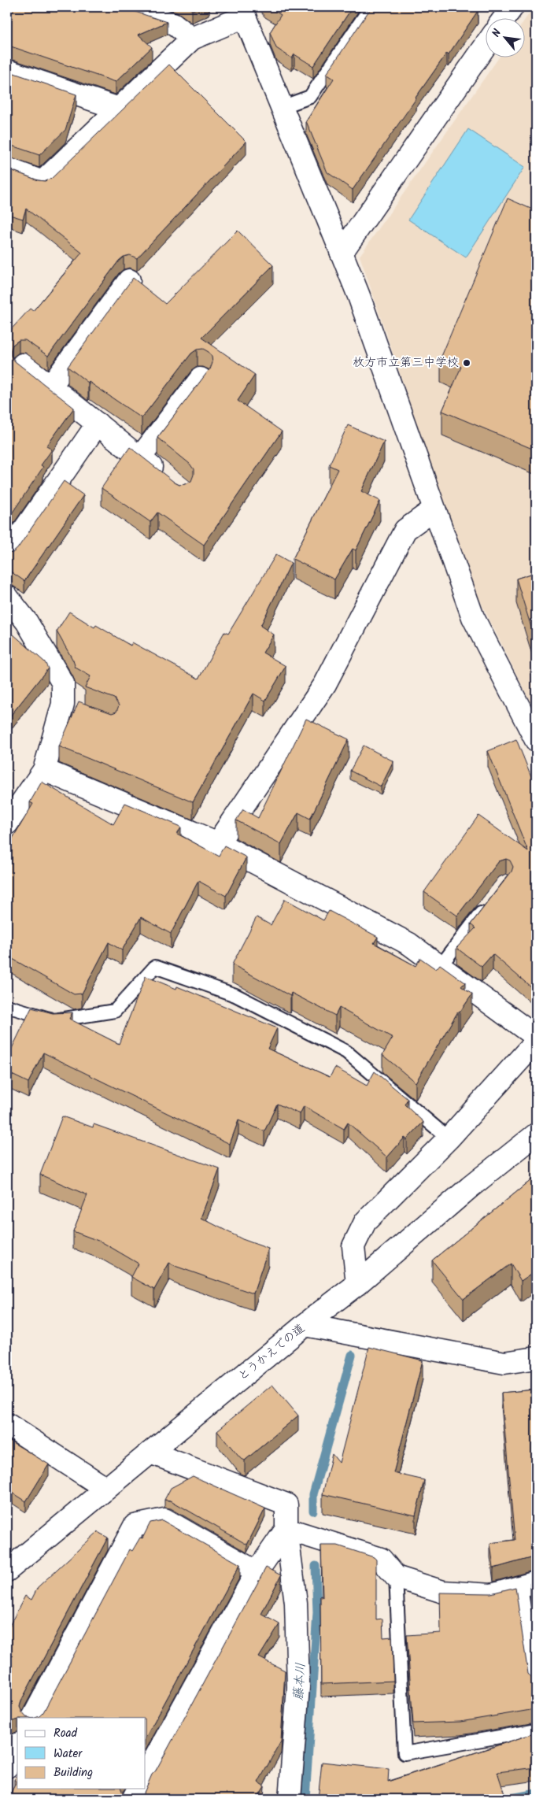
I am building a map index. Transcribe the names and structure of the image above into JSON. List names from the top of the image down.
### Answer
{
  "streets": {
    "street": ["とうかえでの道"]
  },
  "water": ["藤本川"],
  "places": ["枚方市立第三中学校"],
  "legend": ["Road", "Water", "Building"],
  "north": "top left"
}
